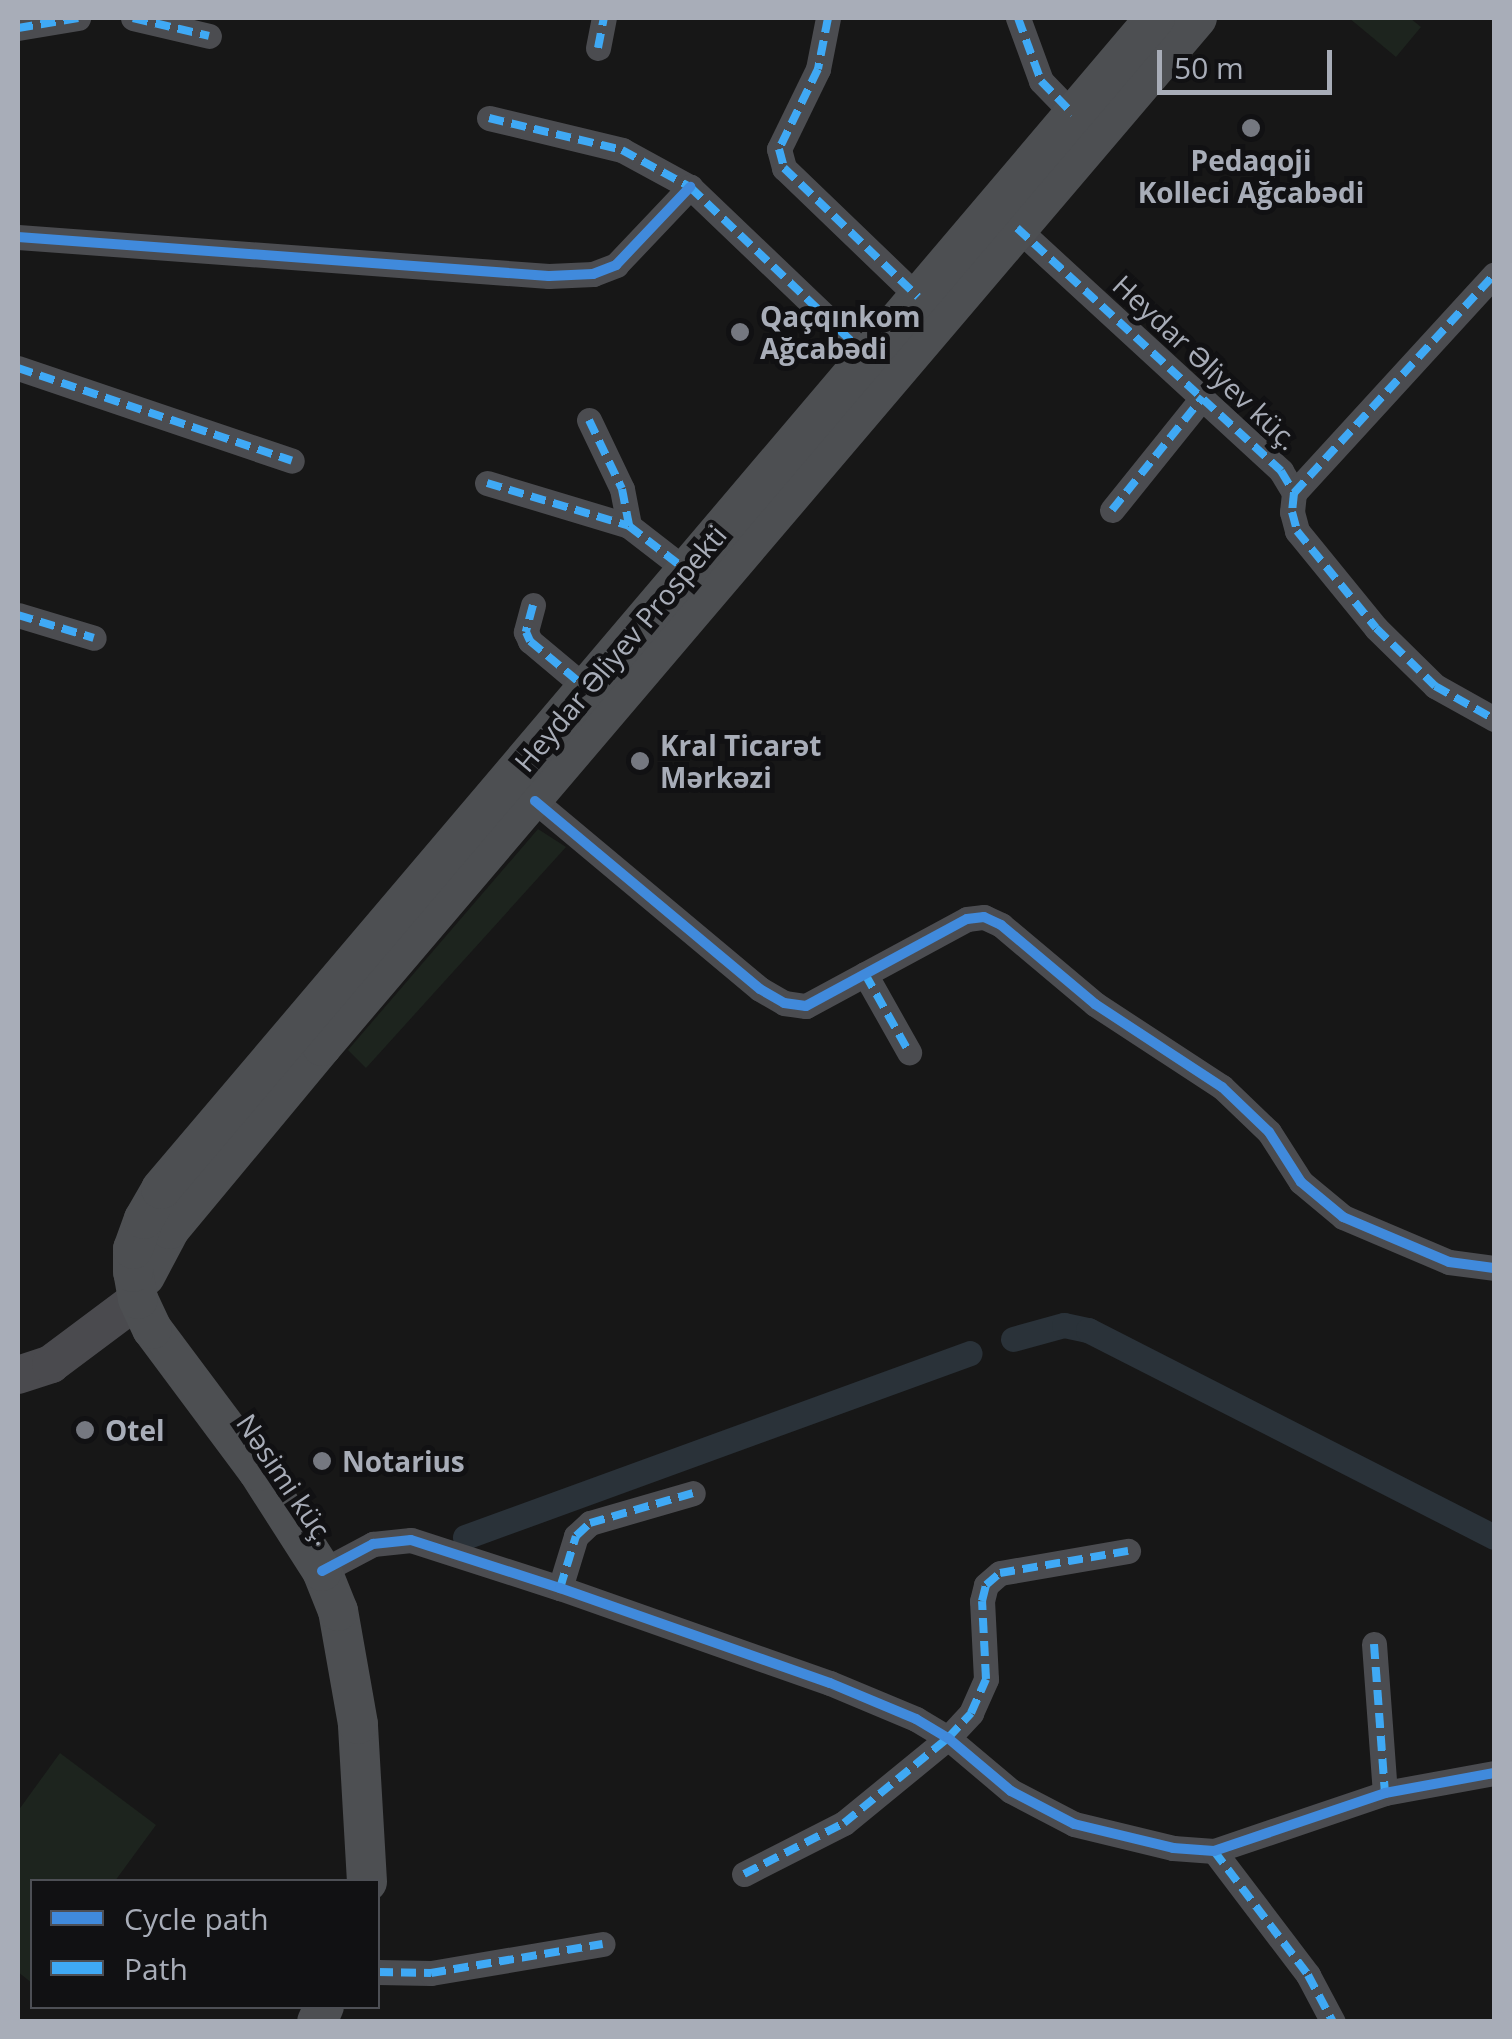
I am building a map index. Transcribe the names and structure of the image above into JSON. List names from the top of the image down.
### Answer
{
  "streets": {
    "main road": ["Heydar Əliyev Prospekti", "Nəsimi küç."],
    "street": ["Heydar Əliyev küç."]
  },
  "crossings": [
    ["Heydar Əliyev Prospekti", "Nəsimi küç."]
  ],
  "places": [
    "Pedaqoji Kolleci Ağcabədi",
    "Qaçqınkom Ağcabədi",
    "Kral Ticarət Mərkəzi",
    "Otel",
    "Notarius"
  ],
  "legend": ["Cycle path", "Path"],
  "scale_bar": "50 m"
}
